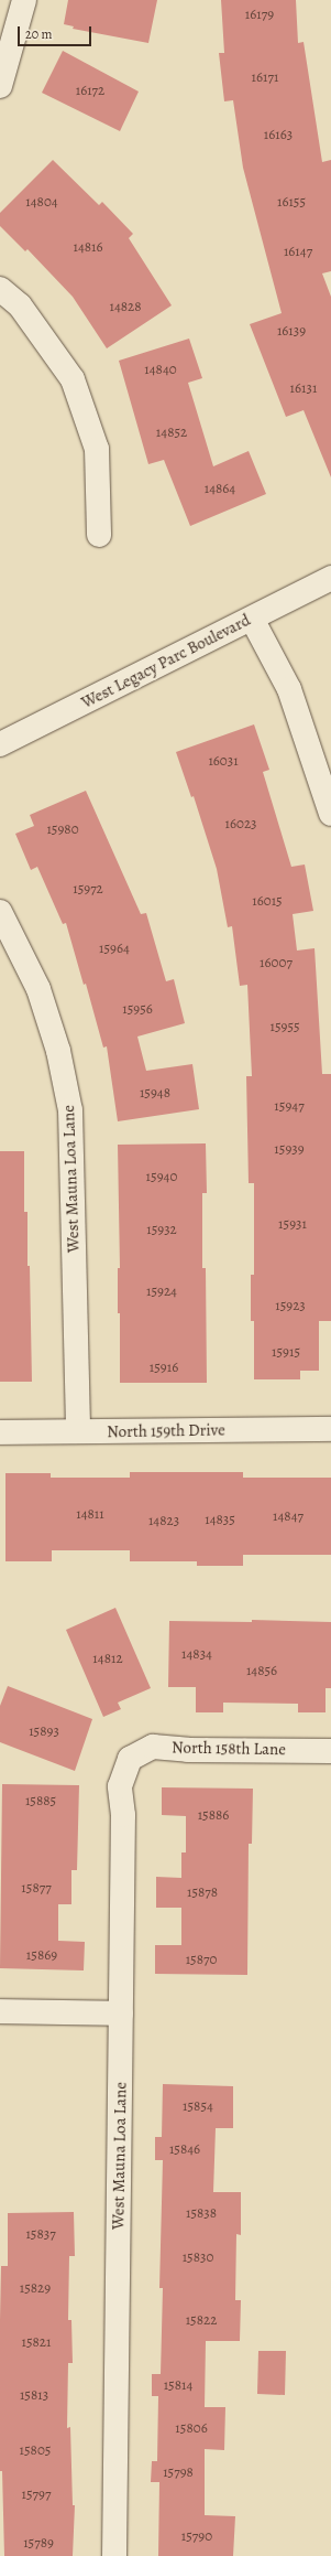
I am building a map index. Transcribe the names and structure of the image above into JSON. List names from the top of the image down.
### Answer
{
  "streets": {
    "street": [
      "West Legacy Parc Boulevard",
      "West Mauna Loa Lane",
      "North 159th Drive",
      "North 158th Lane"
    ]
  },
  "crossings": [
    ["West Mauna Loa Lane", "North 159th Drive"],
    ["West Mauna Loa Lane", "North 158th Lane"]
  ],
  "house_numbers": [
    "16179",
    "16171",
    "16172",
    "16163",
    "14804",
    "16155",
    "14816",
    "16147",
    "14828",
    "16139",
    "14840",
    "16131",
    "14852",
    "14864",
    "16031",
    "16023",
    "15980",
    "15972",
    "16015",
    "15964",
    "16007",
    "15956",
    "15955",
    "15948",
    "15947",
    "15939",
    "15940",
    "15931",
    "15932",
    "15924",
    "15923",
    "15915",
    "15916",
    "14811",
    "14847",
    "14835",
    "14823",
    "14834",
    "14812",
    "14856",
    "15893",
    "15885",
    "15886",
    "15877",
    "15878",
    "15869",
    "15870",
    "15854",
    "15846",
    "15838",
    "15837",
    "15830",
    "15829",
    "15822",
    "15821",
    "15814",
    "15813",
    "15806",
    "15805",
    "15798",
    "15797",
    "15790",
    "15789"
  ],
  "scale_bar": "20 m"
}
